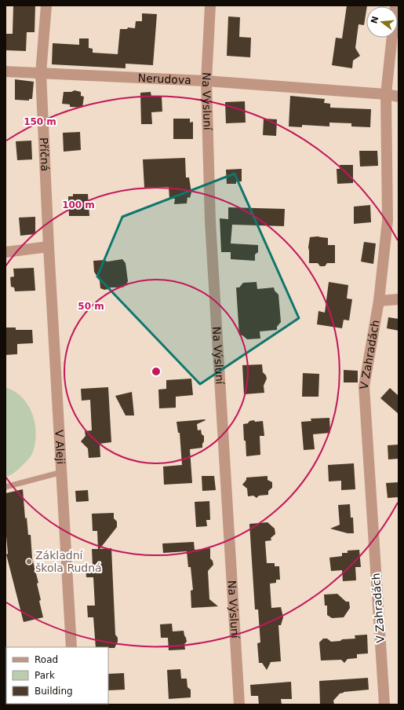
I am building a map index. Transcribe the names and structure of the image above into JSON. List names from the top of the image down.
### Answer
{
  "streets": {
    "street": [
      "Nerudova",
      "Na Výsluní",
      "Příčná",
      "V Zahradách",
      "V Aleji"
    ]
  },
  "crossings": [
    ["Nerudova", "Na Výsluní"],
    ["Nerudova", "Příčná"],
    ["Nerudova", "V Zahradách"],
    ["Příčná", "V Aleji"]
  ],
  "places": ["Základní škola Rudná"],
  "legend": ["Road", "Park", "Building"],
  "north": "left",
  "rings": ["150 m", "100 m", "50 m"]
}
